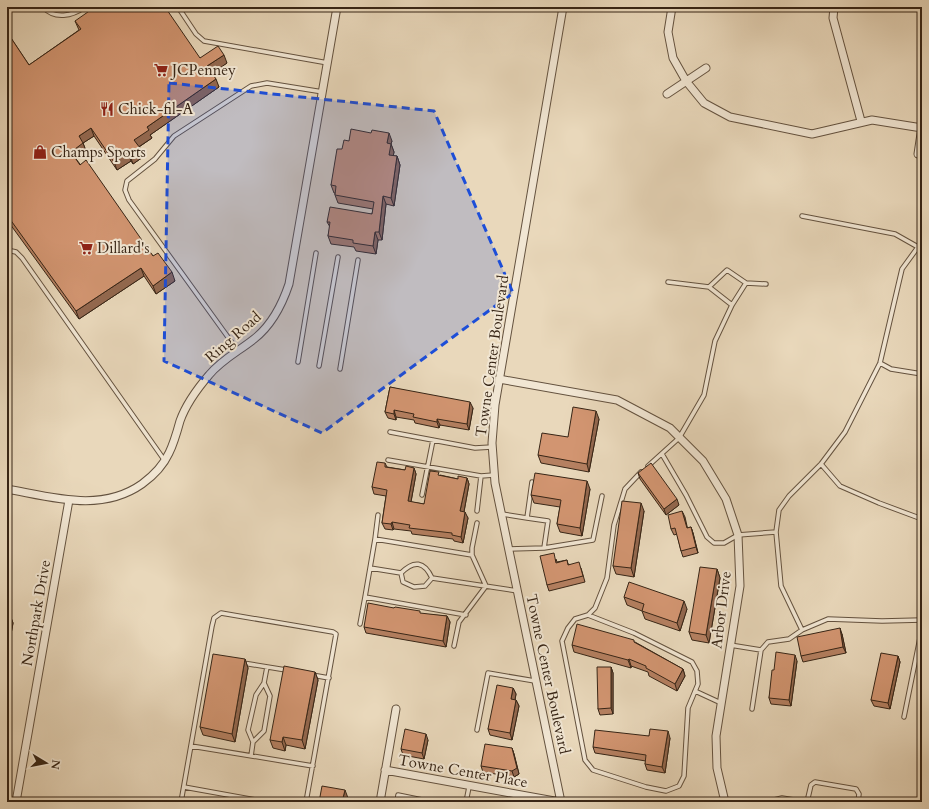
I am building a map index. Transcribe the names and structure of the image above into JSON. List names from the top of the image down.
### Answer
{
  "streets": {
    "street": [
      "Ring Road",
      "Towne Center Boulevard",
      "Arbor Drive",
      "Northpark Drive",
      "Towne Center Place"
    ]
  },
  "crossings": [
    ["Ring Road", "Northpark Drive"],
    ["Towne Center Boulevard", "Arbor Drive"],
    ["Towne Center Boulevard", "Towne Center Place"]
  ],
  "places": {
    "supermarket": ["JCPenney", "Dillard's"],
    "restaurant": ["Chick-fil-A"],
    "shop": ["Champs Sports"]
  },
  "north": "right"
}
